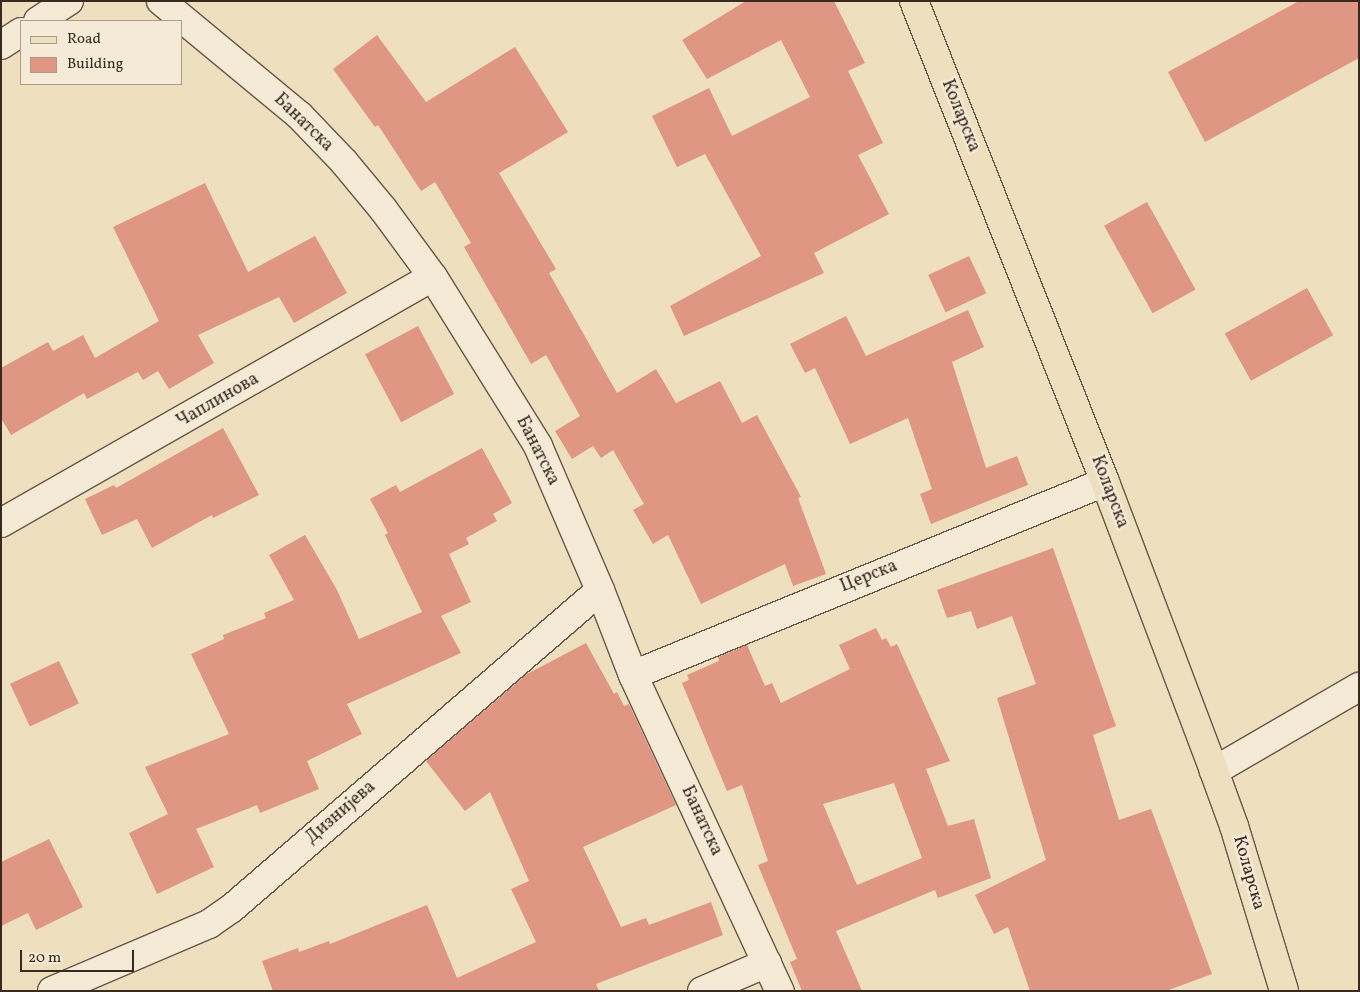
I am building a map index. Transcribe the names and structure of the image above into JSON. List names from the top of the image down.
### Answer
{
  "streets": {
    "main road": ["Коларска"],
    "street": [
      "Банатска",
      "Чаплинова",
      "Церска",
      "Дизнијева"
    ]
  },
  "crossings": [
    ["Коларска", "Церска"],
    ["Банатска", "Чаплинова"],
    ["Банатска", "Церска"],
    ["Банатска", "Дизнијева"]
  ],
  "legend": ["Road", "Building"],
  "scale_bar": "20 m"
}
